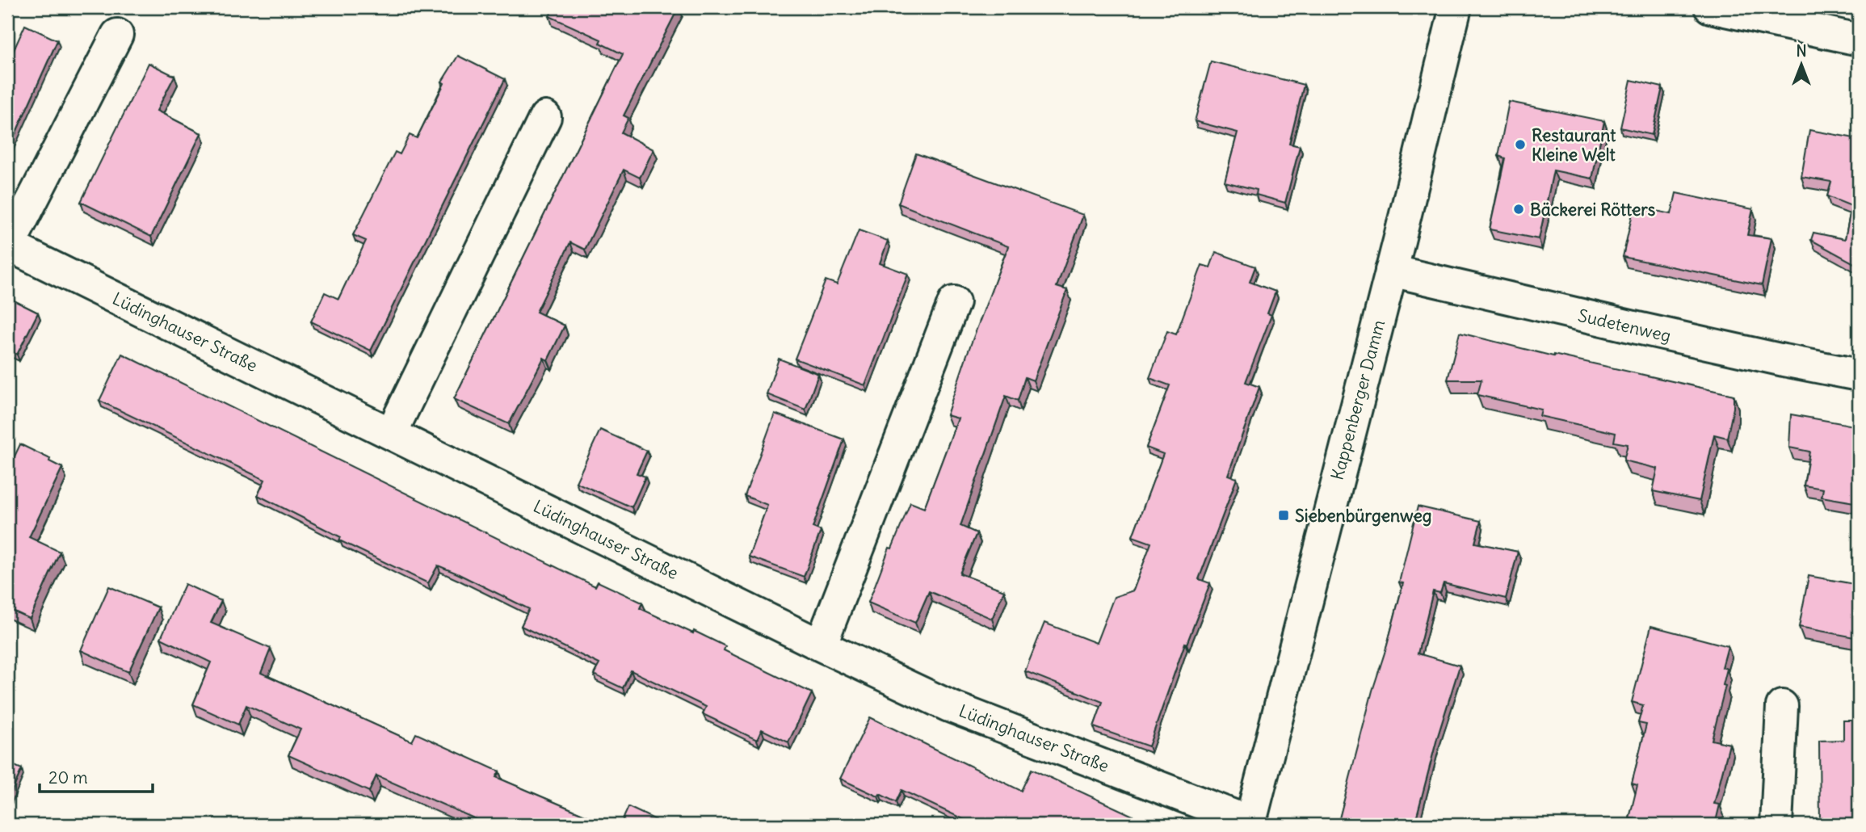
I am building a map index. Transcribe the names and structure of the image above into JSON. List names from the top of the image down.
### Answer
{
  "streets": {
    "main road": ["Sudetenweg", "Lüdinghauser Straße", "Kappenberger Damm"]
  },
  "crossings": [
    ["Sudetenweg", "Kappenberger Damm"],
    ["Lüdinghauser Straße", "Kappenberger Damm"]
  ],
  "places": {
    "other": ["Restaurant Kleine Welt", "Bäckerei Rötters"],
    "transit": ["Siebenbürgenweg"]
  },
  "scale_bar": "20 m",
  "north": "top"
}
